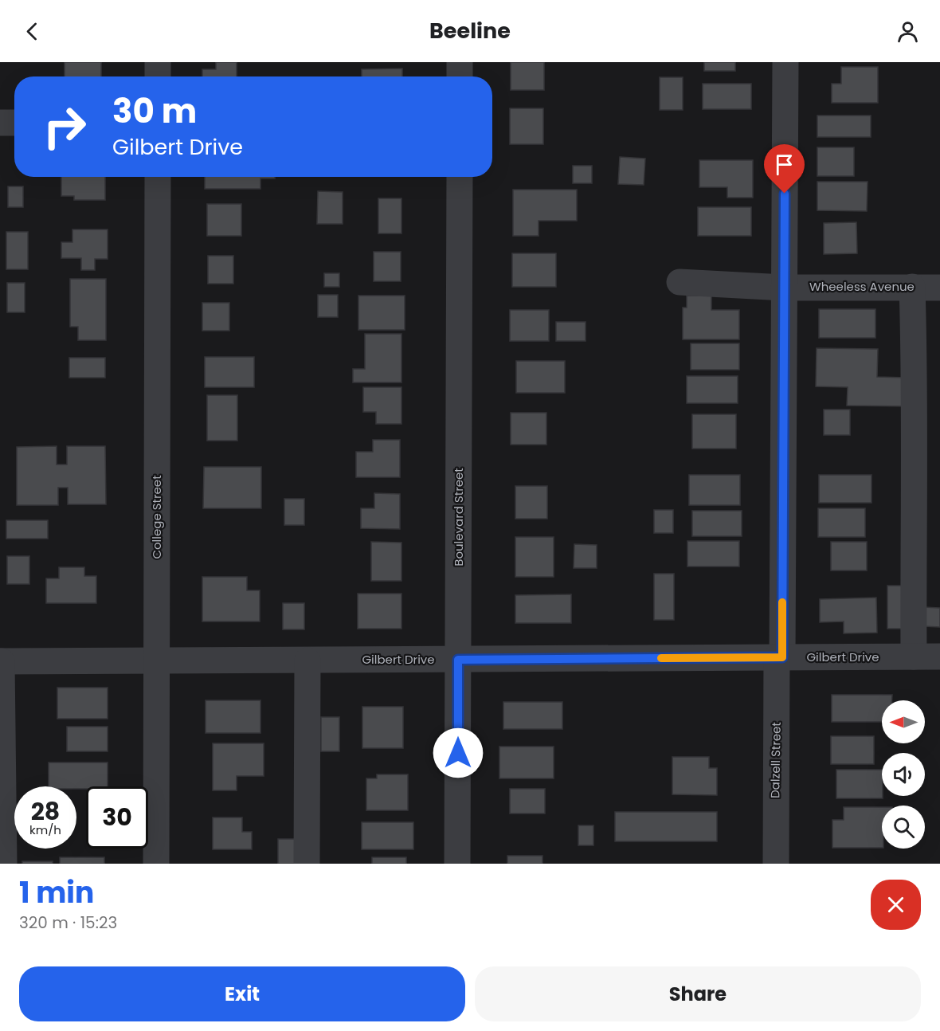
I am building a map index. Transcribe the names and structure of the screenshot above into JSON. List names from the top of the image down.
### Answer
{
  "streets": {
    "street": [
      "Wheeless Avenue",
      "College Street",
      "Boulevard Street",
      "Gilbert Drive",
      "Dalzell Street"
    ]
  },
  "crossings": [
    ["Wheeless Avenue", "Dalzell Street"],
    ["College Street", "Gilbert Drive"],
    ["Boulevard Street", "Gilbert Drive"],
    ["Gilbert Drive", "Dalzell Street"]
  ],
  "north": "left",
  "page": {
    "header": "Beeline",
    "turn": ["30 m", "Gilbert Drive"],
    "speed": "28 km/h",
    "limit": "30",
    "heading": ["1 min", "320 m · 15:23"],
    "buttons": ["Exit", "Share"]
  }
}
